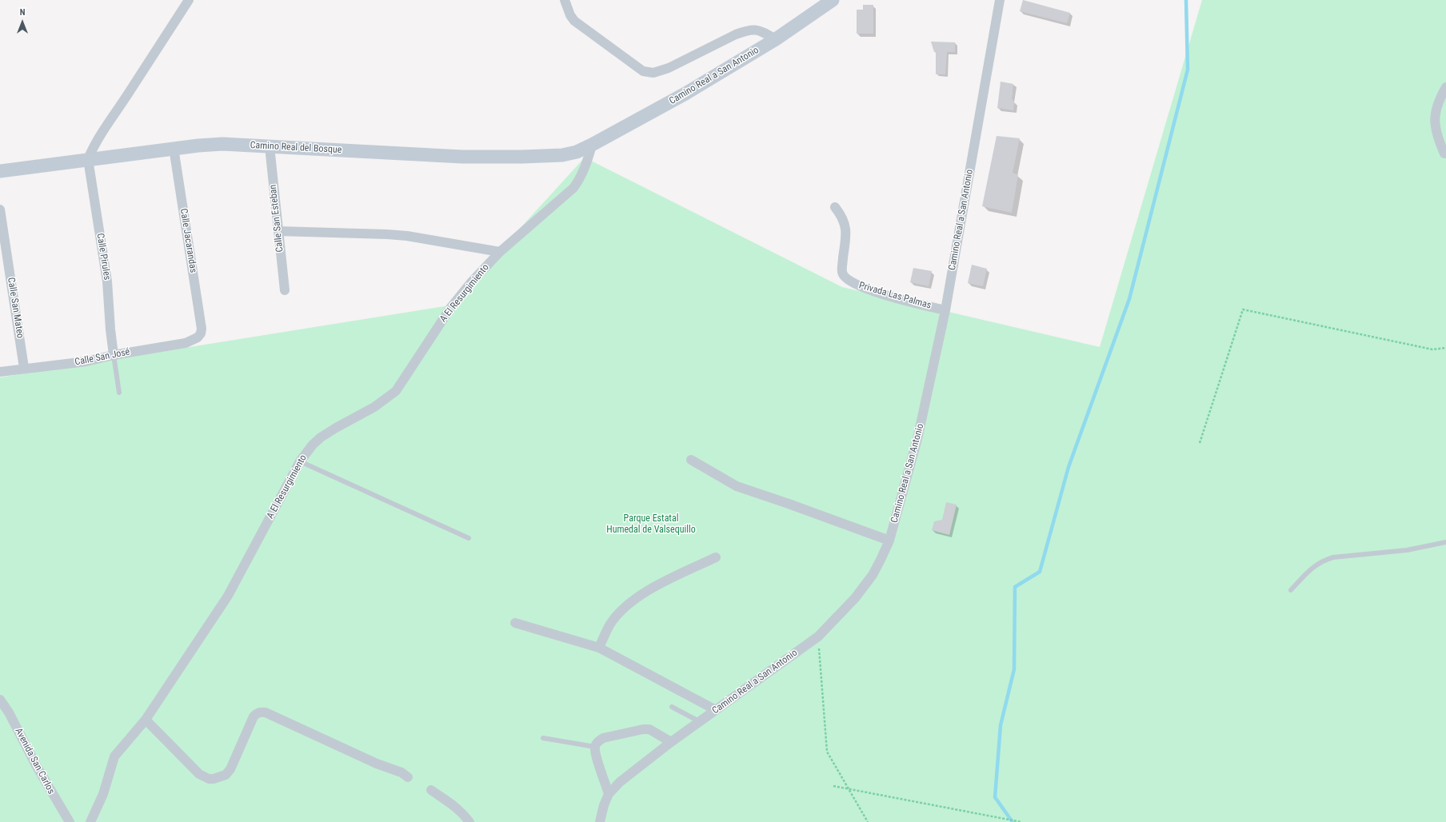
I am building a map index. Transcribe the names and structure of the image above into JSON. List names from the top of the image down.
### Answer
{
  "streets": {
    "street": [
      "Camino Real a San Antonio",
      "Camino Real del Bosque",
      "Calle San Esteban",
      "Calle Jacarandas",
      "Calle Pirules",
      "A El Resurgimiento",
      "Privada Las Palmas",
      "Calle San Mateo",
      "Calle San José",
      "Avenida San Carlos"
    ]
  },
  "crossings": [
    ["Camino Real a San Antonio", "Camino Real del Bosque"],
    ["Camino Real a San Antonio", "A El Resurgimiento"],
    ["Camino Real a San Antonio", "Privada Las Palmas"],
    ["Camino Real del Bosque", "Calle San Esteban"],
    ["Camino Real del Bosque", "Calle Jacarandas"],
    ["Camino Real del Bosque", "Calle Pirules"],
    ["Camino Real del Bosque", "A El Resurgimiento"],
    ["Calle Jacarandas", "Calle San José"],
    ["Calle Pirules", "Calle San José"],
    ["Calle San Mateo", "Calle San José"]
  ],
  "parks": ["Parque Estatal Humedal de Valsequillo"],
  "north": "top"
}
